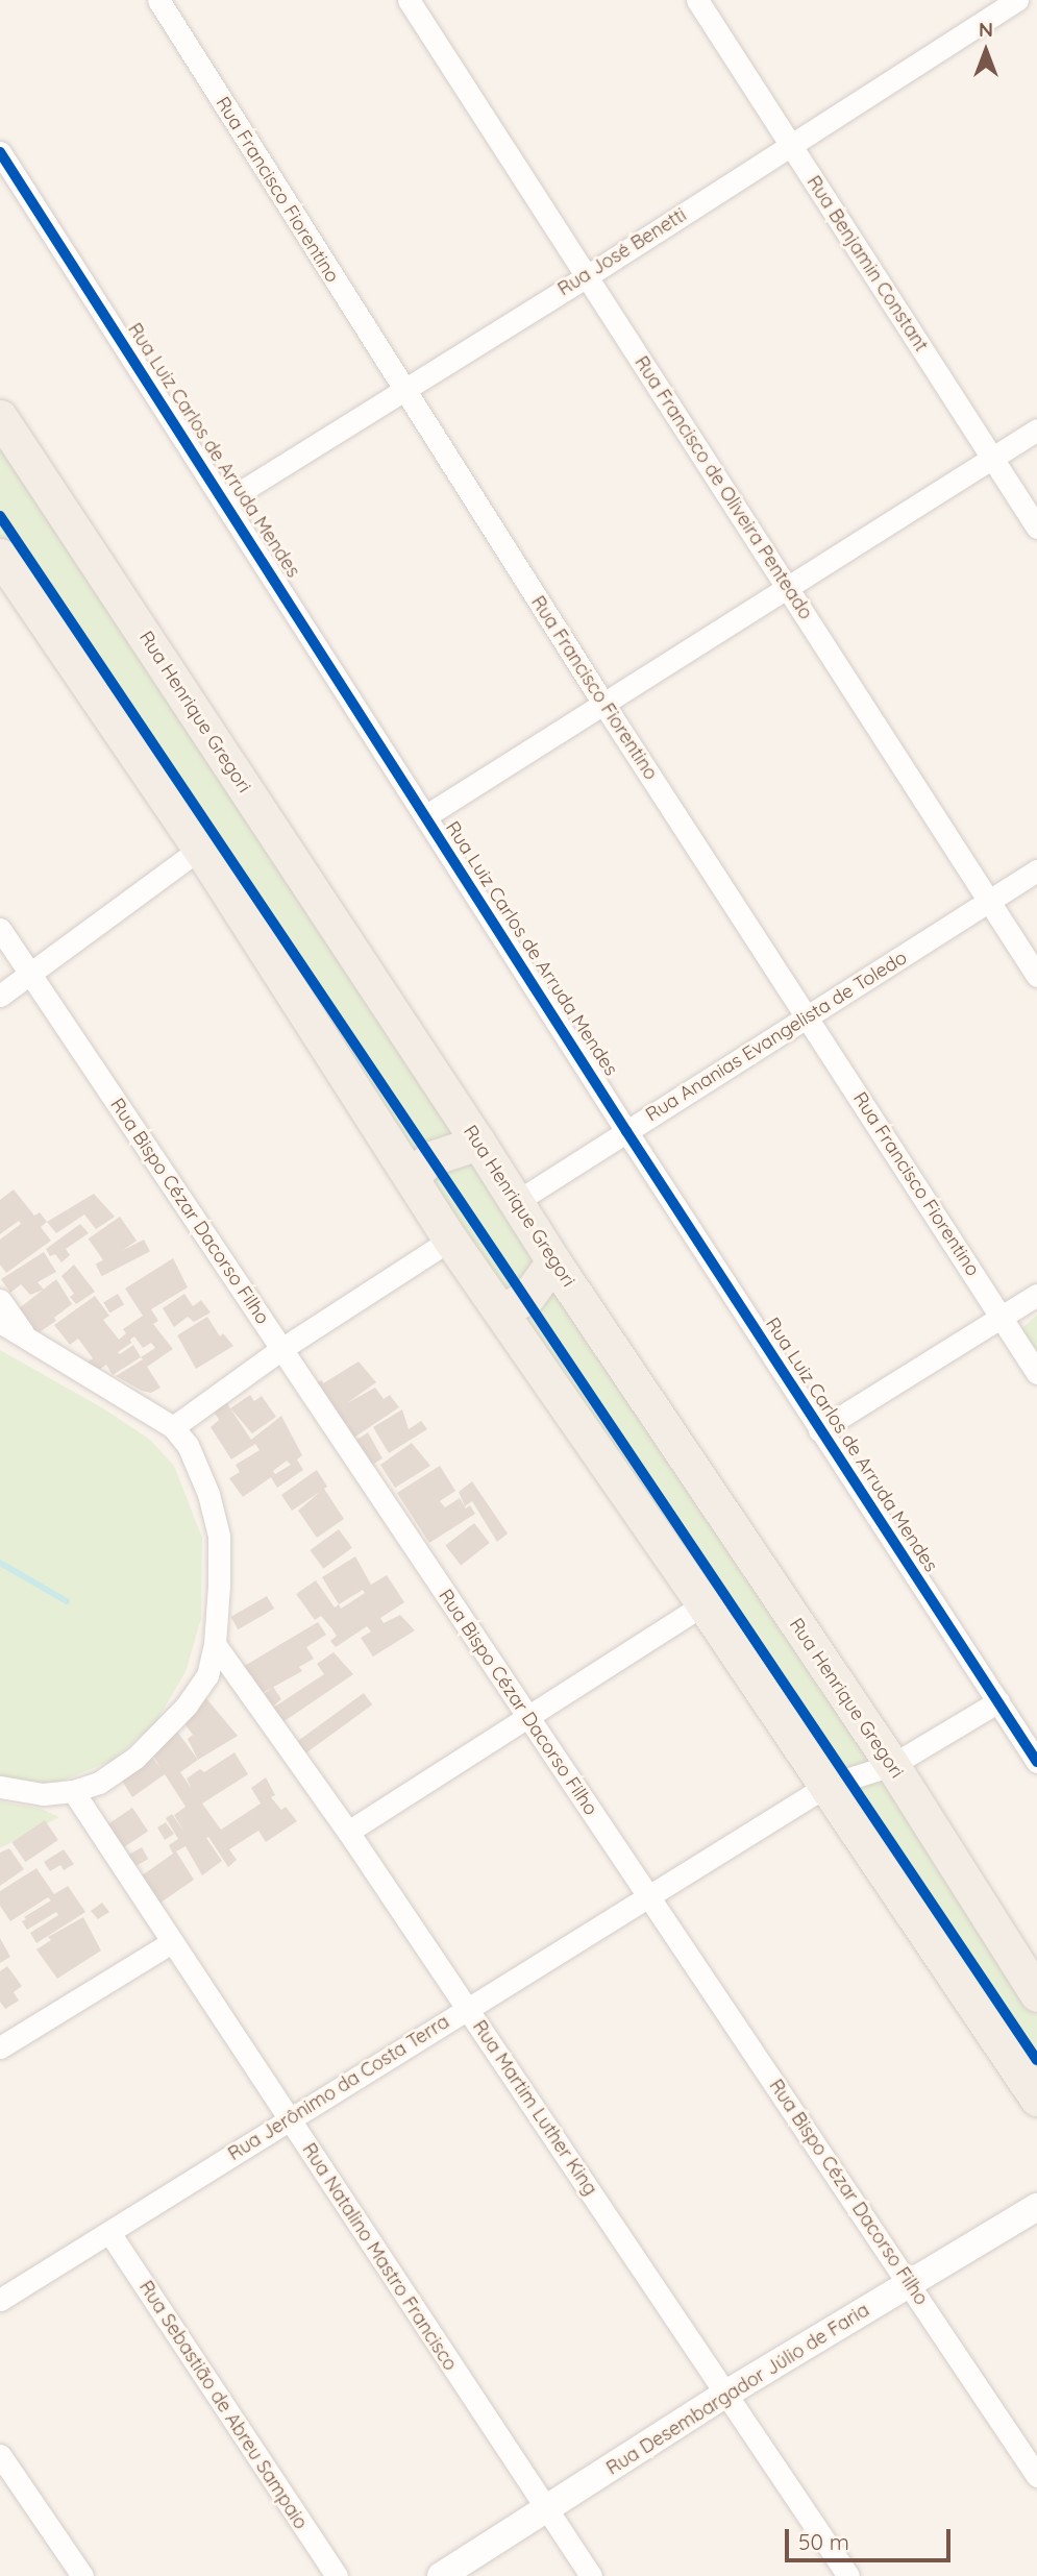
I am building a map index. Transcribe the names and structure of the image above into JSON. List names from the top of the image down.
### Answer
{
  "streets": {
    "main road": ["Rua Henrique Gregori"],
    "street": [
      "Rua Francisco Fiorentino",
      "Rua José Benetti",
      "Rua Benjamin Constant",
      "Rua Luiz Carlos de Arruda Mendes",
      "Rua Francisco de Oliveira Penteado",
      "Rua Ananias Evangelista de Toledo",
      "Rua Bispo Cézar Dacorso Filho",
      "Rua Jerônimo da Costa Terra",
      "Rua Martim Luther King",
      "Rua Natalino Mastro Francisco",
      "Rua Desembargador Júlio de Faria",
      "Rua Sebastião de Abreu Sampaio"
    ]
  },
  "crossings": [
    ["Rua Francisco Fiorentino", "Rua José Benetti"],
    ["Rua Francisco Fiorentino", "Rua Ananias Evangelista de Toledo"],
    ["Rua José Benetti", "Rua Benjamin Constant"],
    ["Rua José Benetti", "Rua Luiz Carlos de Arruda Mendes"],
    ["Rua José Benetti", "Rua Francisco de Oliveira Penteado"],
    ["Rua Luiz Carlos de Arruda Mendes", "Rua Ananias Evangelista de Toledo"],
    ["Rua Luiz Carlos de Arruda Mendes", "Rua Jerônimo da Costa Terra"],
    ["Rua Francisco de Oliveira Penteado", "Rua Ananias Evangelista de Toledo"],
    ["Rua Henrique Gregori", "Rua Ananias Evangelista de Toledo"],
    ["Rua Henrique Gregori", "Rua Jerônimo da Costa Terra"],
    ["Rua Bispo Cézar Dacorso Filho", "Rua Jerônimo da Costa Terra"],
    ["Rua Bispo Cézar Dacorso Filho", "Rua Desembargador Júlio de Faria"],
    ["Rua Jerônimo da Costa Terra", "Rua Martim Luther King"],
    ["Rua Jerônimo da Costa Terra", "Rua Natalino Mastro Francisco"],
    ["Rua Jerônimo da Costa Terra", "Rua Sebastião de Abreu Sampaio"],
    ["Rua Martim Luther King", "Rua Desembargador Júlio de Faria"],
    ["Rua Natalino Mastro Francisco", "Rua Desembargador Júlio de Faria"]
  ],
  "scale_bar": "50 m",
  "north": "top"
}
